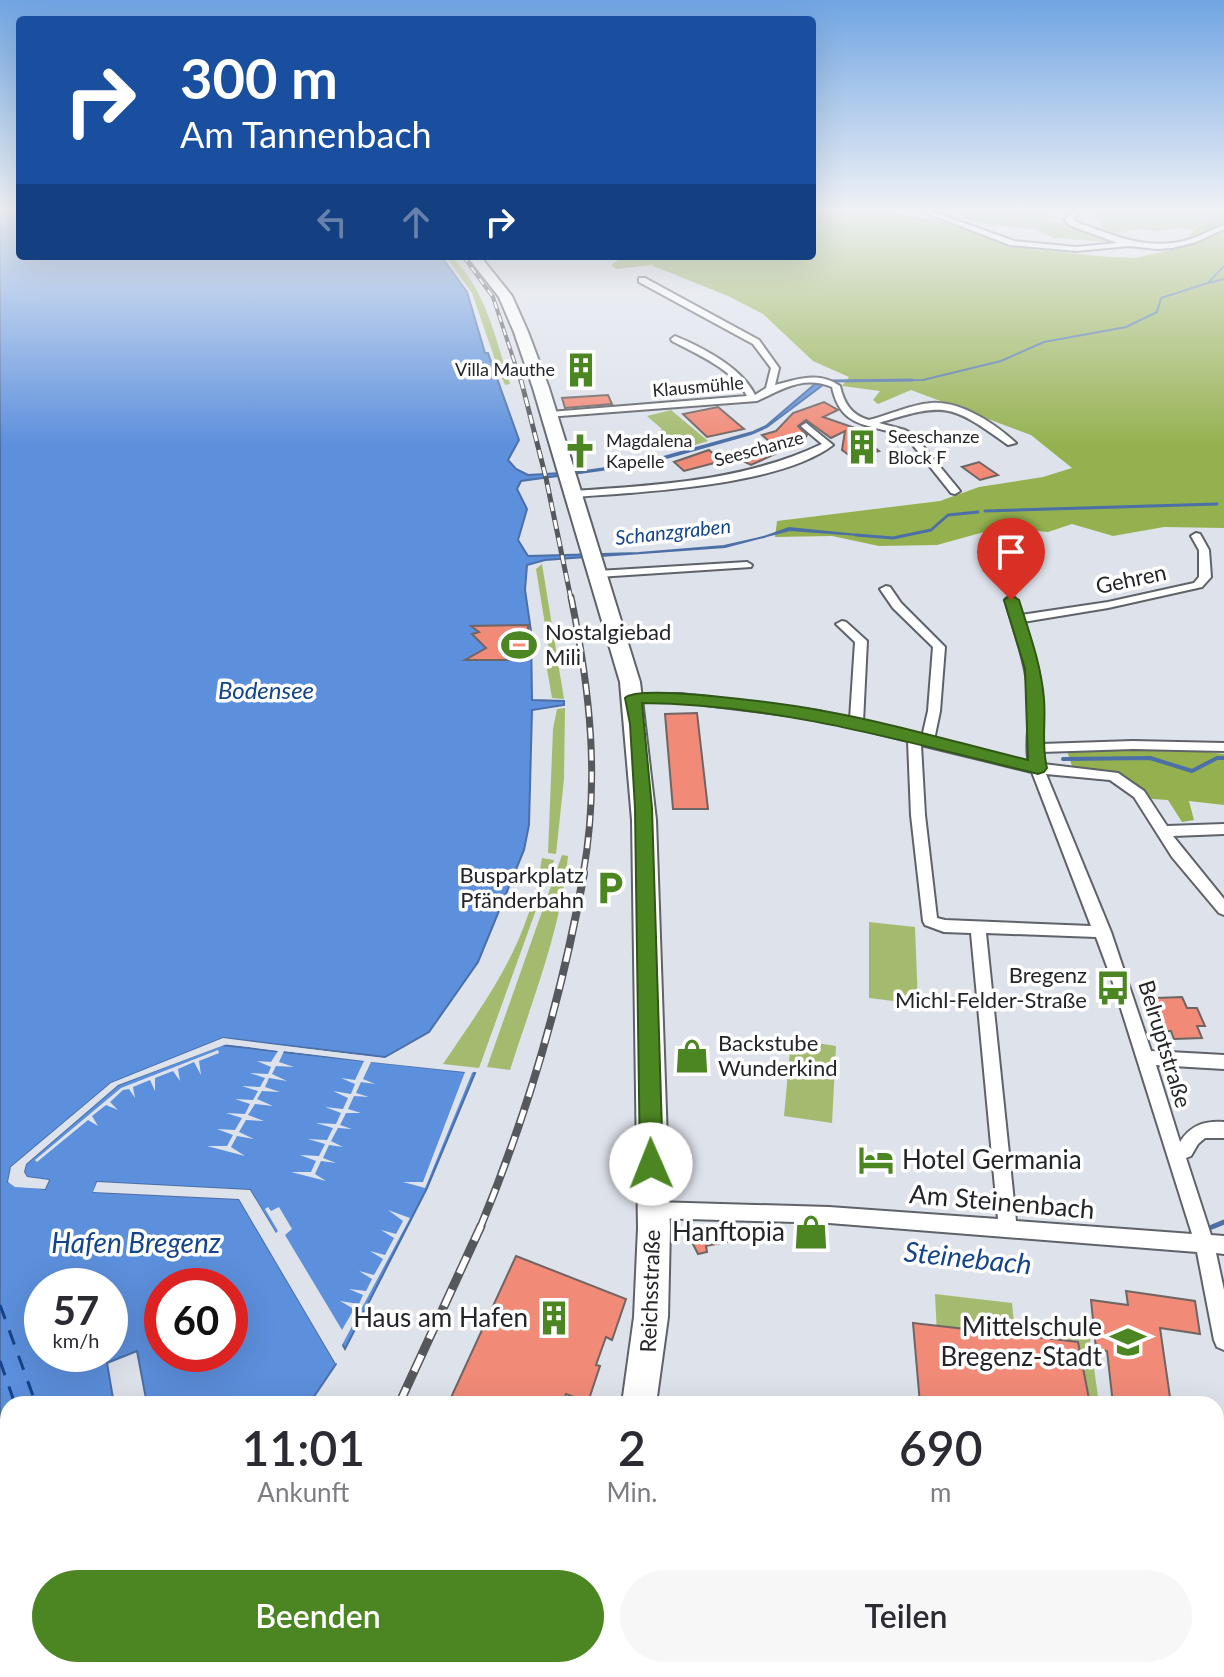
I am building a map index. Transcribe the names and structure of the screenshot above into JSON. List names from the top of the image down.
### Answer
{
  "streets": {
    "main road": ["Reichsstraße"],
    "street": [
      "Klausmühle",
      "Seeschanze",
      "Gehren",
      "Belruptstraße",
      "Am Steinenbach"
    ]
  },
  "crossings": [
    ["Klausmühle", "Reichsstraße"],
    ["Seeschanze", "Reichsstraße"],
    ["Belruptstraße", "Am Steinenbach"],
    ["Am Steinenbach", "Reichsstraße"]
  ],
  "water": [
    "Schanzgraben",
    "Bodensee",
    "Hafen Bregenz",
    "Steinebach"
  ],
  "places": {
    "building": ["Villa Mauthe", "Seeschanze Block F", "Haus am Hafen"],
    "church": ["Magdalena Kapelle"],
    "sports": ["Nostalgiebad Mili"],
    "parking": ["Busparkplatz Pfänderbahn"],
    "bus stop": ["Bregenz Michl-Felder-Straße"],
    "shop": ["Backstube Wunderkind", "Hanftopia"],
    "hotel": ["Hotel Germania"],
    "school or university": ["Mittelschule Bregenz-Stadt"]
  },
  "page": {
    "turn": ["300 m", "Am Tannenbach"],
    "speed": "57 km/h",
    "limit": "60",
    "eta": [
      "11:01",
      "Ankunft",
      "2",
      "Min.",
      "690",
      "m"
    ],
    "buttons": ["Beenden", "Teilen"]
  }
}
